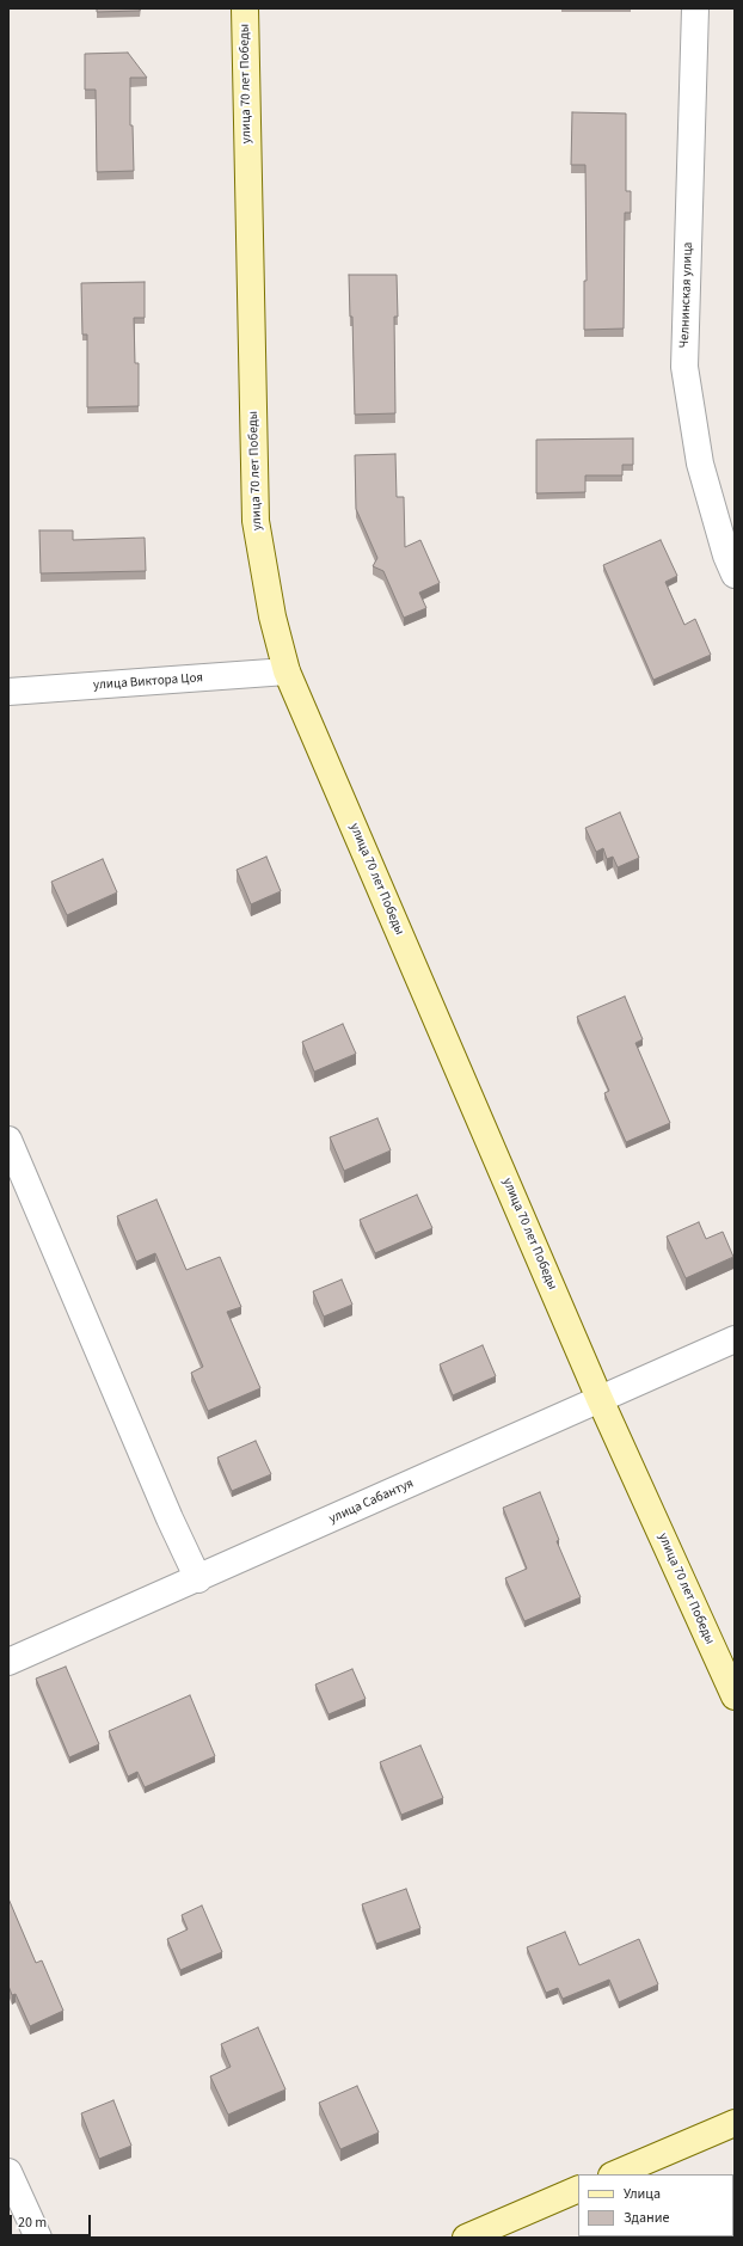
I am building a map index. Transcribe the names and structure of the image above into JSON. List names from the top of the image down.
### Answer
{
  "streets": {
    "street": [
      "улица 70 лет Победы",
      "Челнинская улица",
      "улица Виктора Цоя",
      "улица Сабантуя"
    ]
  },
  "crossings": [
    ["улица 70 лет Победы", "улица Виктора Цоя"],
    ["улица 70 лет Победы", "улица Сабантуя"]
  ],
  "legend": ["Улица", "Здание"],
  "scale_bar": "20 m"
}
